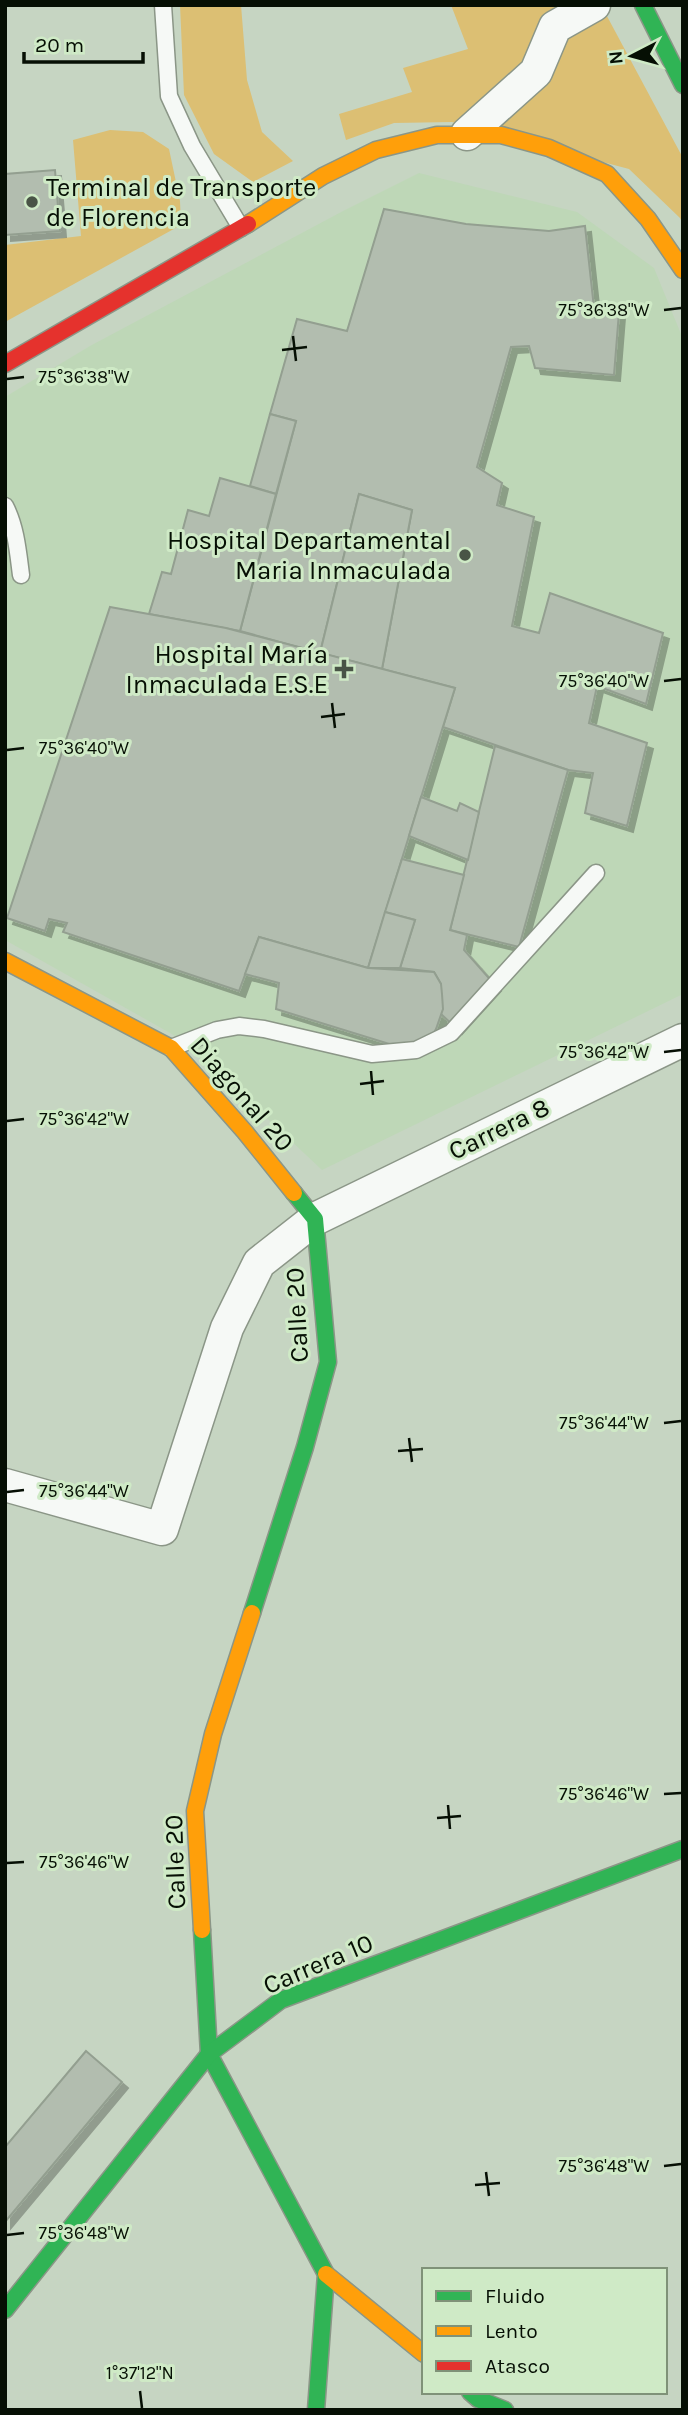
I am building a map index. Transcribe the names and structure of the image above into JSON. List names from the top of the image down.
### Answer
{
  "streets": {
    "street": [
      "Diagonal 20",
      "Carrera 8",
      "Calle 20",
      "Carrera 10"
    ]
  },
  "crossings": [
    ["Diagonal 20", "Carrera 8"],
    ["Diagonal 20", "Calle 20"],
    ["Carrera 8", "Calle 20"],
    ["Calle 20", "Carrera 10"]
  ],
  "places": {
    "other": ["Terminal de Transporte de Florencia", "Hospital Departamental Maria Inmaculada"],
    "health": ["Hospital María Inmaculada E.S.E"]
  },
  "legend": ["Fluido", "Lento", "Atasco"],
  "scale_bar": "20 m",
  "north": "left",
  "coordinates": [
    "75°36'38\"W",
    "75°36'40\"W",
    "75°36'42\"W",
    "75°36'44\"W",
    "75°36'46\"W",
    "75°36'48\"W",
    "1°37'12\"N"
  ]
}
